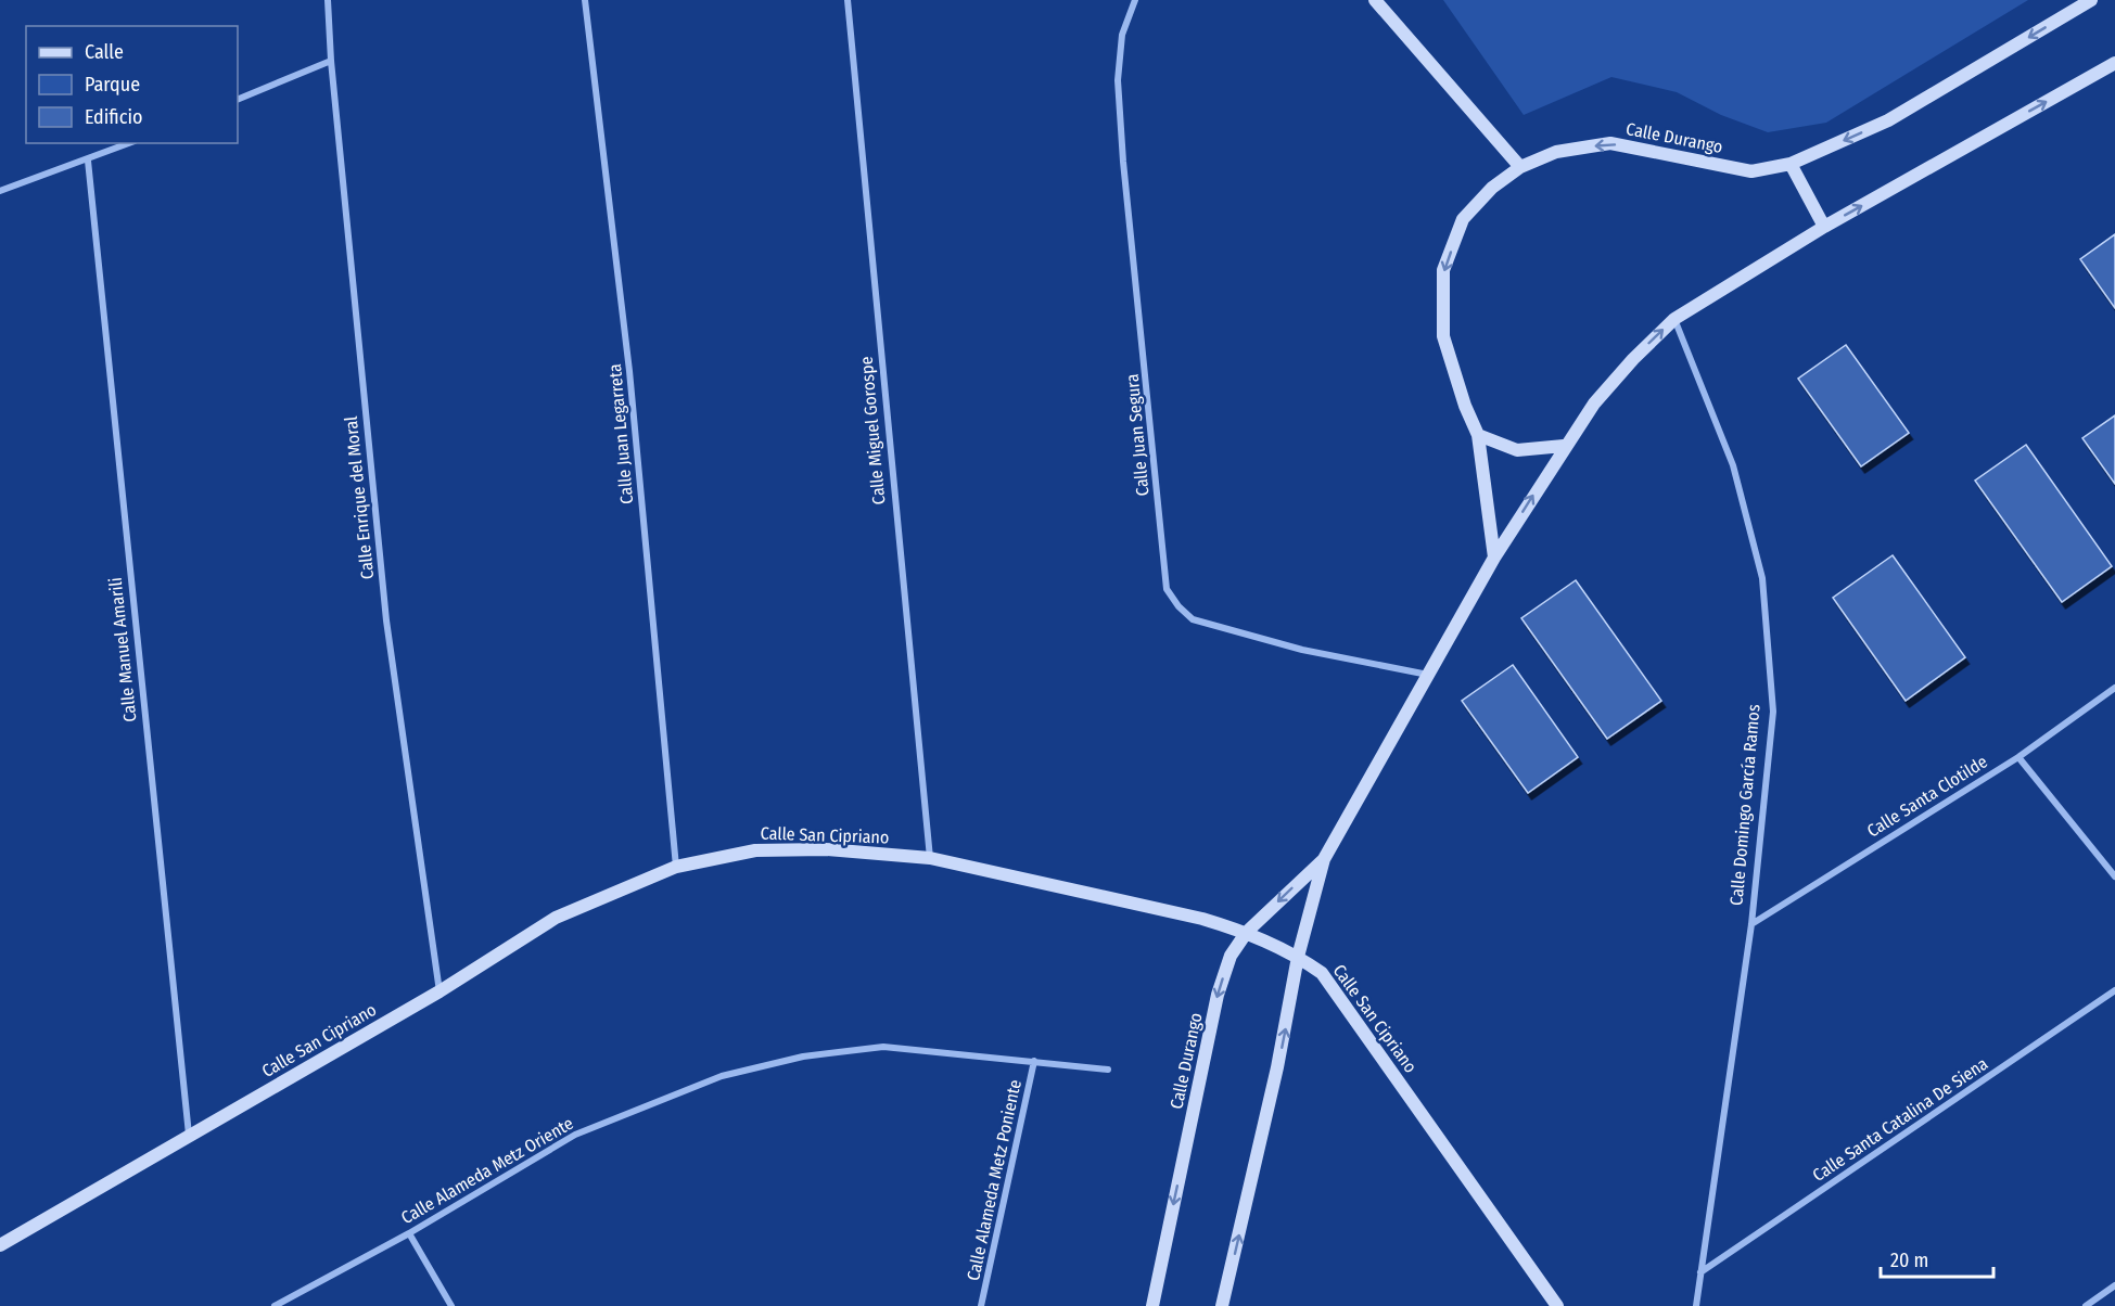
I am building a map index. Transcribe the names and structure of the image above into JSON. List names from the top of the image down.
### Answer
{
  "streets": {
    "main road": ["Calle Durango", "Calle San Cipriano"],
    "street": [
      "Calle Miguel Gorospe",
      "Calle Juan Legarreta",
      "Calle Juan Segura",
      "Calle Enrique del Moral",
      "Calle Manuel Amarili",
      "Calle Santa Clotilde",
      "Calle Domingo García Ramos",
      "Calle Santa Catalina De Siena",
      "Calle Alameda Metz Oriente",
      "Calle Alameda Metz Poniente"
    ]
  },
  "crossings": [
    ["Calle Durango", "Calle Juan Segura"],
    ["Calle Durango", "Calle Domingo García Ramos"],
    ["Calle Durango", "Calle San Cipriano"],
    ["Calle Miguel Gorospe", "Calle San Cipriano"],
    ["Calle Juan Legarreta", "Calle San Cipriano"],
    ["Calle Enrique del Moral", "Calle San Cipriano"],
    ["Calle Manuel Amarili", "Calle San Cipriano"],
    ["Calle Santa Clotilde", "Calle Domingo García Ramos"],
    ["Calle Domingo García Ramos", "Calle Santa Catalina De Siena"],
    ["Calle Alameda Metz Oriente", "Calle Alameda Metz Poniente"]
  ],
  "legend": ["Calle", "Parque", "Edificio"],
  "scale_bar": "20 m"
}
